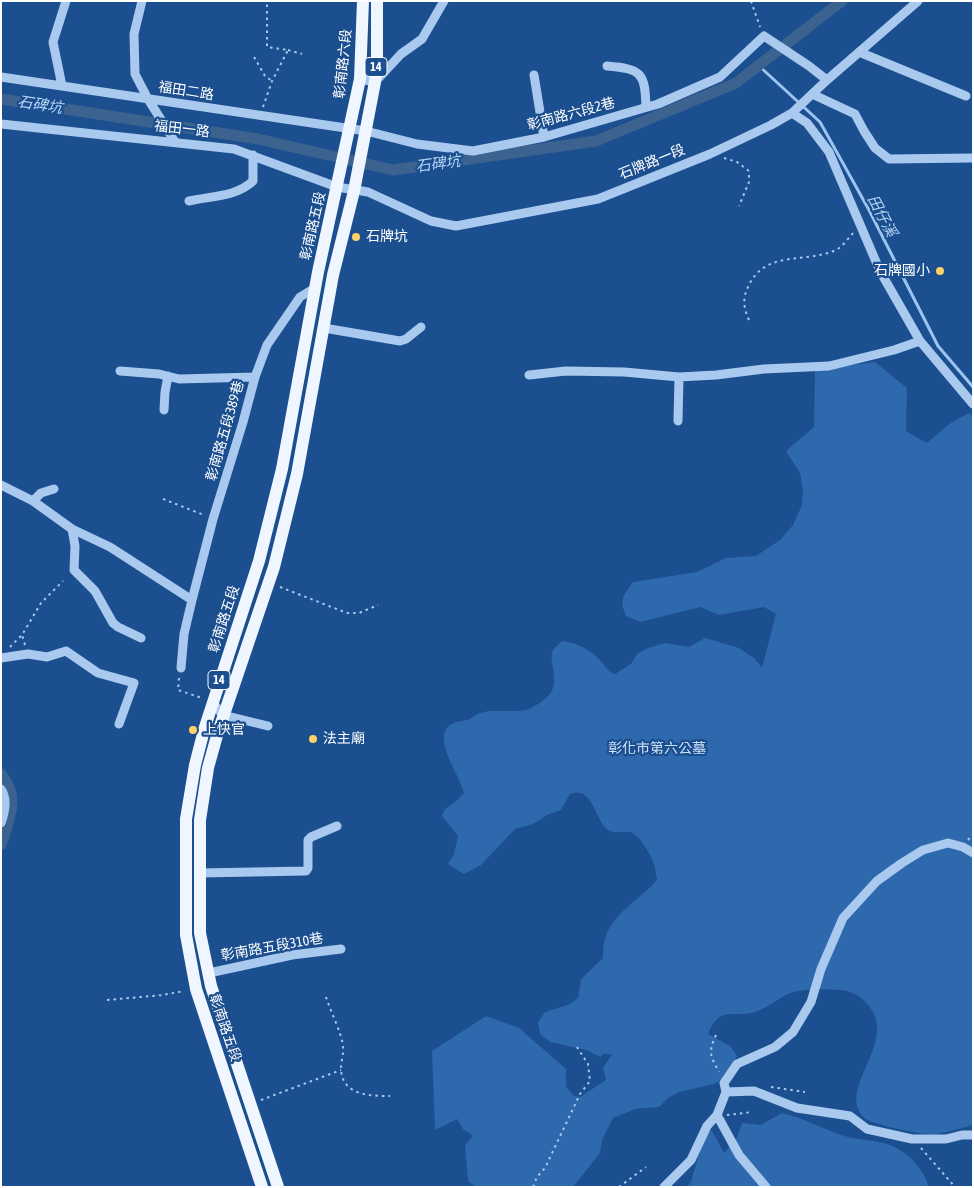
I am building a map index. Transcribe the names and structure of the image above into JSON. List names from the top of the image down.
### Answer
{
  "streets": {
    "main road": ["彰南路六段", "14", "彰南路五段"],
    "street": [
      "福田二路",
      "彰南路六段2巷",
      "福田一路",
      "石牌路一段",
      "彰南路五段389巷",
      "彰南路五段310巷"
    ]
  },
  "crossings": [
    ["彰南路六段", "福田二路"],
    ["彰南路六段", "彰南路五段"],
    ["14", "福田二路"],
    ["14", "彰南路六段2巷"],
    ["14", "彰南路五段"],
    ["福田二路", "彰南路六段2巷"],
    ["福田二路", "彰南路五段"],
    ["彰南路六段2巷", "彰南路五段"],
    ["福田一路", "石牌路一段"],
    ["福田一路", "彰南路五段"],
    ["石牌路一段", "彰南路五段"],
    ["彰南路五段", "彰南路五段389巷"],
    ["彰南路五段", "彰南路五段310巷"]
  ],
  "water": ["石碑坑", "田仔溪"],
  "parks": ["彰化市第六公墓"],
  "places": [
    "石牌坑",
    "石牌國小",
    "上快官",
    "法主廟"
  ]
}
